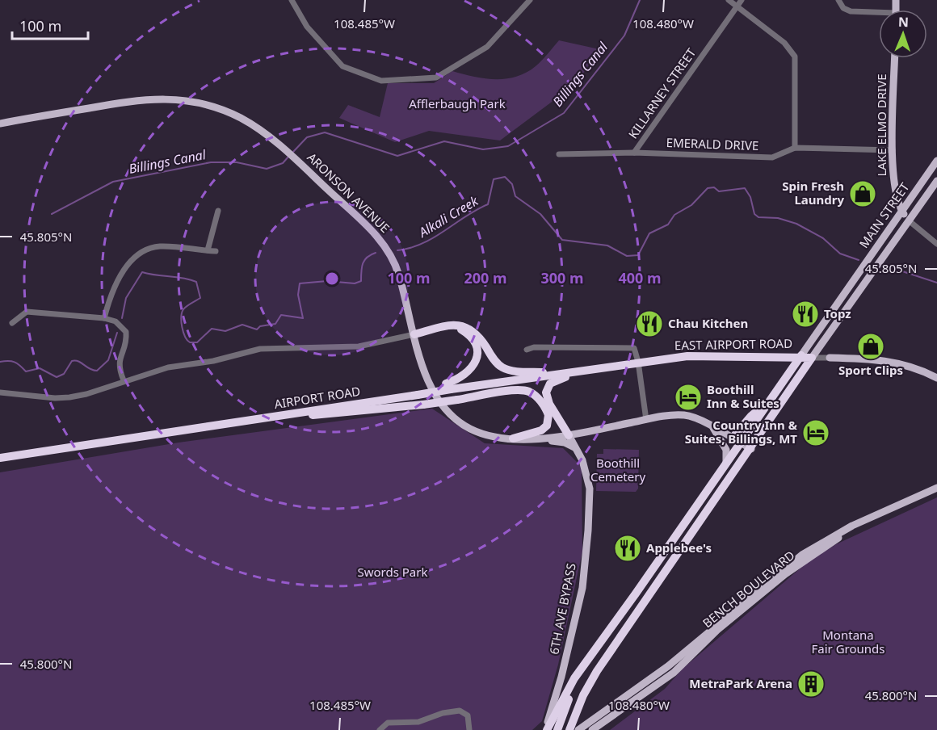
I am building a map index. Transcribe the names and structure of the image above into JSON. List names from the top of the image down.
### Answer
{
  "streets": {
    "highway": ["EAST AIRPORT ROAD", "AIRPORT ROAD"],
    "main road": [
      "LAKE ELMO DRIVE",
      "ARONSON AVENUE",
      "MAIN STREET",
      "BENCH BOULEVARD",
      "6TH AVE BYPASS"
    ],
    "street": ["KILLARNEY STREET", "EMERALD DRIVE"]
  },
  "crossings": [
    ["KILLARNEY STREET", "EMERALD DRIVE"],
    ["LAKE ELMO DRIVE", "EMERALD DRIVE"],
    ["LAKE ELMO DRIVE", "MAIN STREET"],
    ["ARONSON AVENUE", "6TH AVE BYPASS"],
    ["MAIN STREET", "EAST AIRPORT ROAD"],
    ["EAST AIRPORT ROAD", "AIRPORT ROAD"]
  ],
  "water": ["Billings Canal", "Alkali Creek"],
  "parks": [
    "Afflerbaugh Park",
    "Boothill Cemetery",
    "Swords Park",
    "Montana Fair Grounds"
  ],
  "places": {
    "shop": ["Spin Fresh Laundry", "Sport Clips"],
    "restaurant": ["Topz", "Chau Kitchen", "Applebee's"],
    "hotel": ["Boothill Inn & Suites", "Country Inn & Suites, Billings, MT"],
    "building": ["MetraPark Arena"]
  },
  "scale_bar": "100 m",
  "north": "top",
  "coordinates": [
    "108.485°W",
    "108.480°W",
    "45.805°N",
    "45.800°N"
  ],
  "rings": [
    "100 m",
    "200 m",
    "300 m",
    "400 m"
  ]
}
